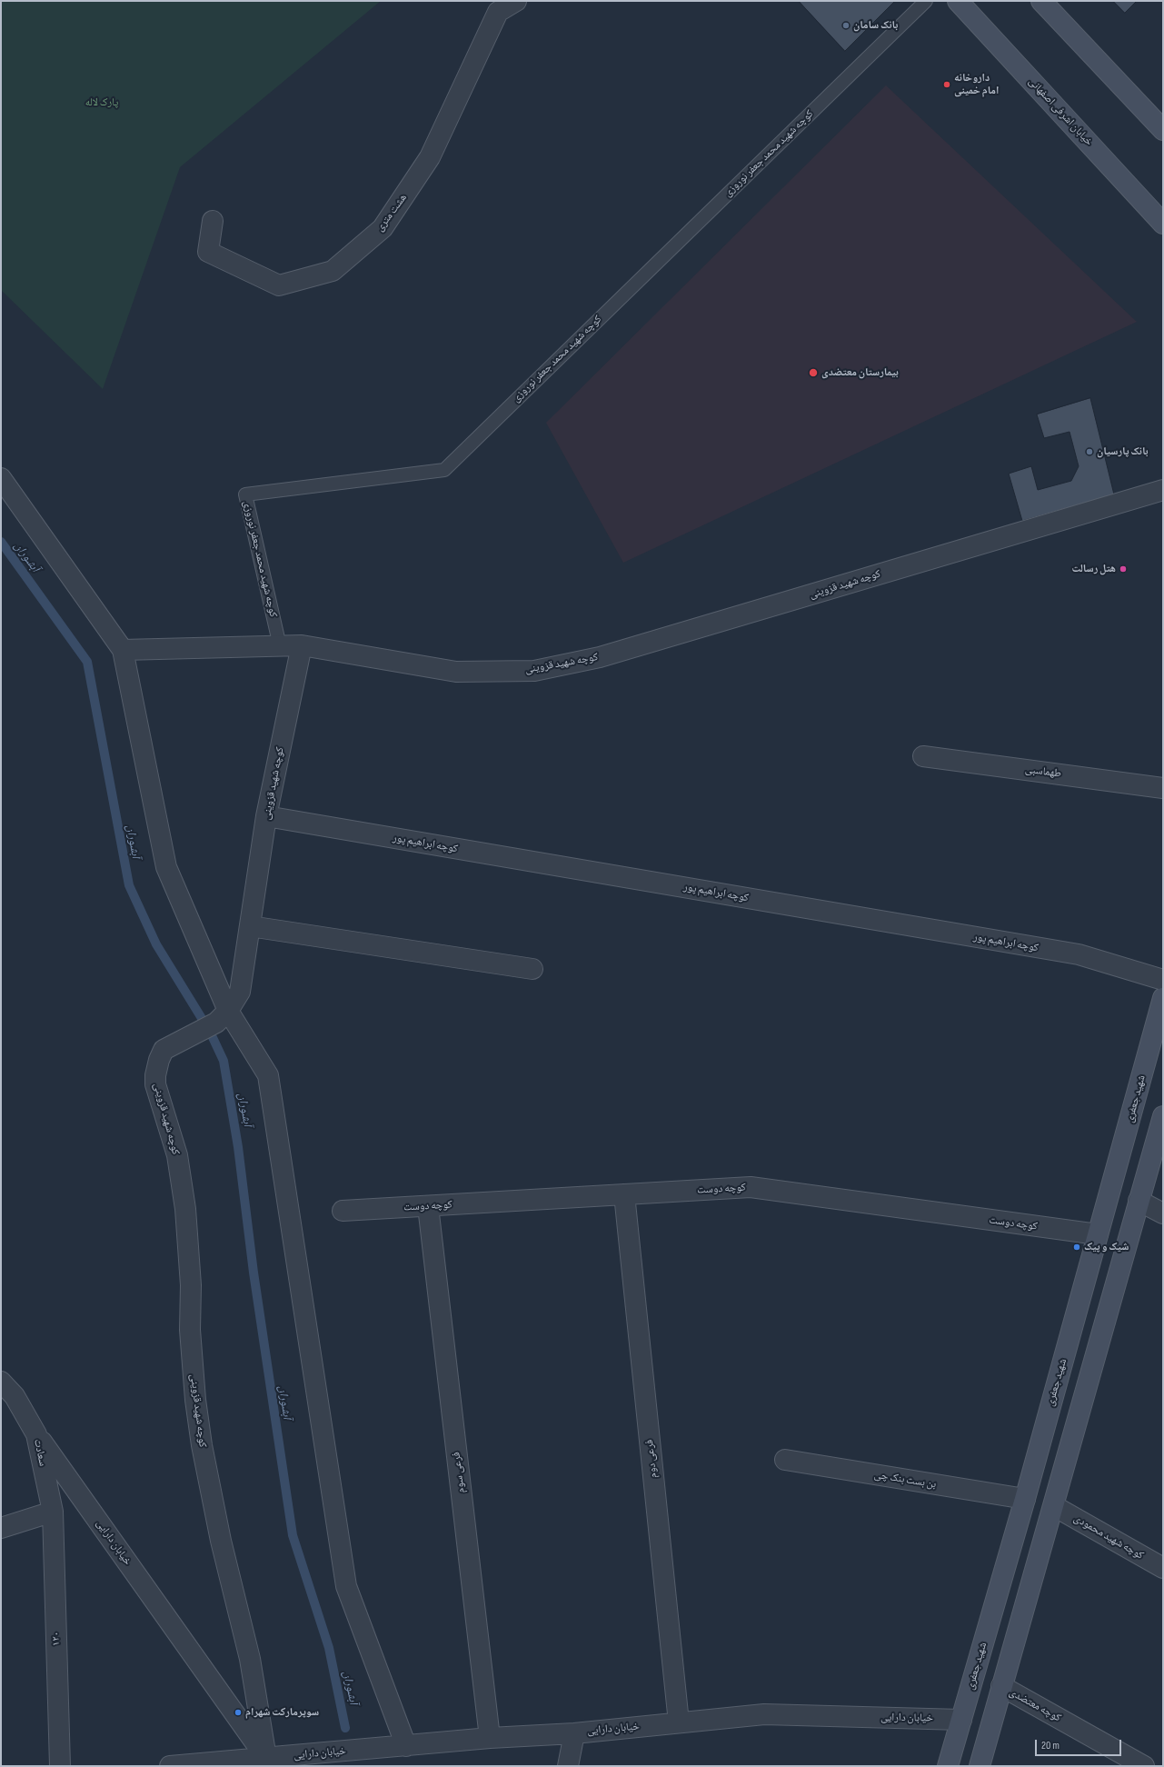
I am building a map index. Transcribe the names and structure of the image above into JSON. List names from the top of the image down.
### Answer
{
  "streets": {
    "main road": ["خیابان اشرفی اصفهانی", "شهید جعفری"],
    "street": [
      "هشت متری",
      "کوچه شهید قزوینی",
      "طهماسبی",
      "کوچه ابراهیم پور",
      "کوچه دوست",
      "سعادت",
      "فرعی دوم",
      "فرعی سوم",
      "بن بست بنک چی",
      "کوچه شهید محمودی",
      "خیابان دارایی",
      "۱۲۰",
      "کوچه معتضدی"
    ],
    "lane": ["کوچه شهید محمد جعفر نوروزی"]
  },
  "crossings": [
    ["کوچه شهید قزوینی", "کوچه ابراهیم پور"],
    ["کوچه شهید قزوینی", "خیابان دارایی"],
    ["شهید جعفری", "کوچه دوست"],
    ["شهید جعفری", "بن بست بنک چی"],
    ["شهید جعفری", "خیابان دارایی"],
    ["کوچه دوست", "فرعی دوم"],
    ["کوچه دوست", "فرعی سوم"],
    ["سعادت", "خیابان دارایی"],
    ["سعادت", "۱۲۰"],
    ["فرعی دوم", "خیابان دارایی"],
    ["فرعی سوم", "خیابان دارایی"]
  ],
  "water": ["آبشوران"],
  "parks": ["پارک لاله"],
  "places": [
    "بانک سامان",
    "داروخانه امام خمینی",
    "بیمارستان معتضدی",
    "بانک پارسیان",
    "هتل رسالت",
    "شیک و پیک",
    "سوپرمارکت شهرام"
  ],
  "scale_bar": "20 m"
}
